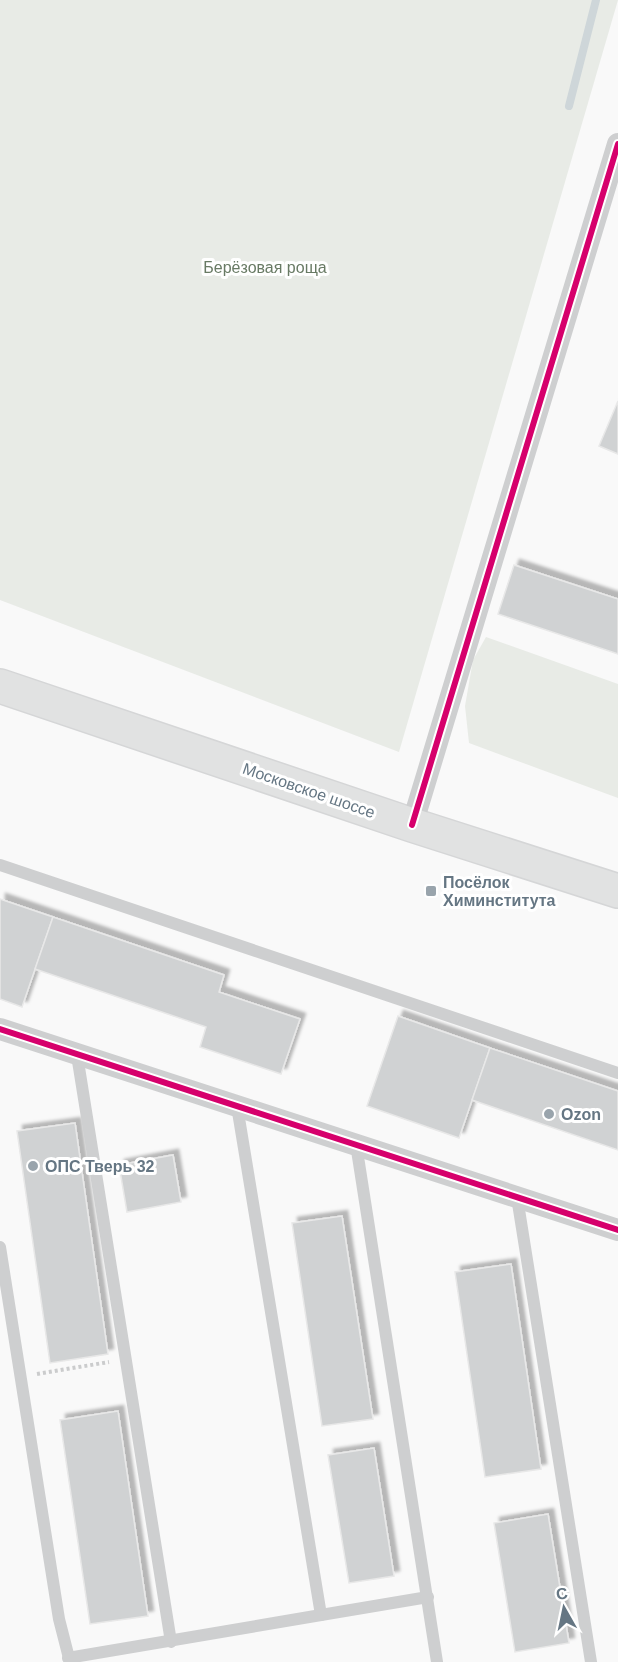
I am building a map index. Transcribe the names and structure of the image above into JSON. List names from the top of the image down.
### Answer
{
  "streets": {
    "main road": ["Московское шоссе"]
  },
  "parks": ["Берёзовая роща"],
  "places": {
    "transit": ["Посёлок Химинститута"],
    "other": ["Ozon", "ОПС Тверь 32"]
  },
  "north": "top"
}
